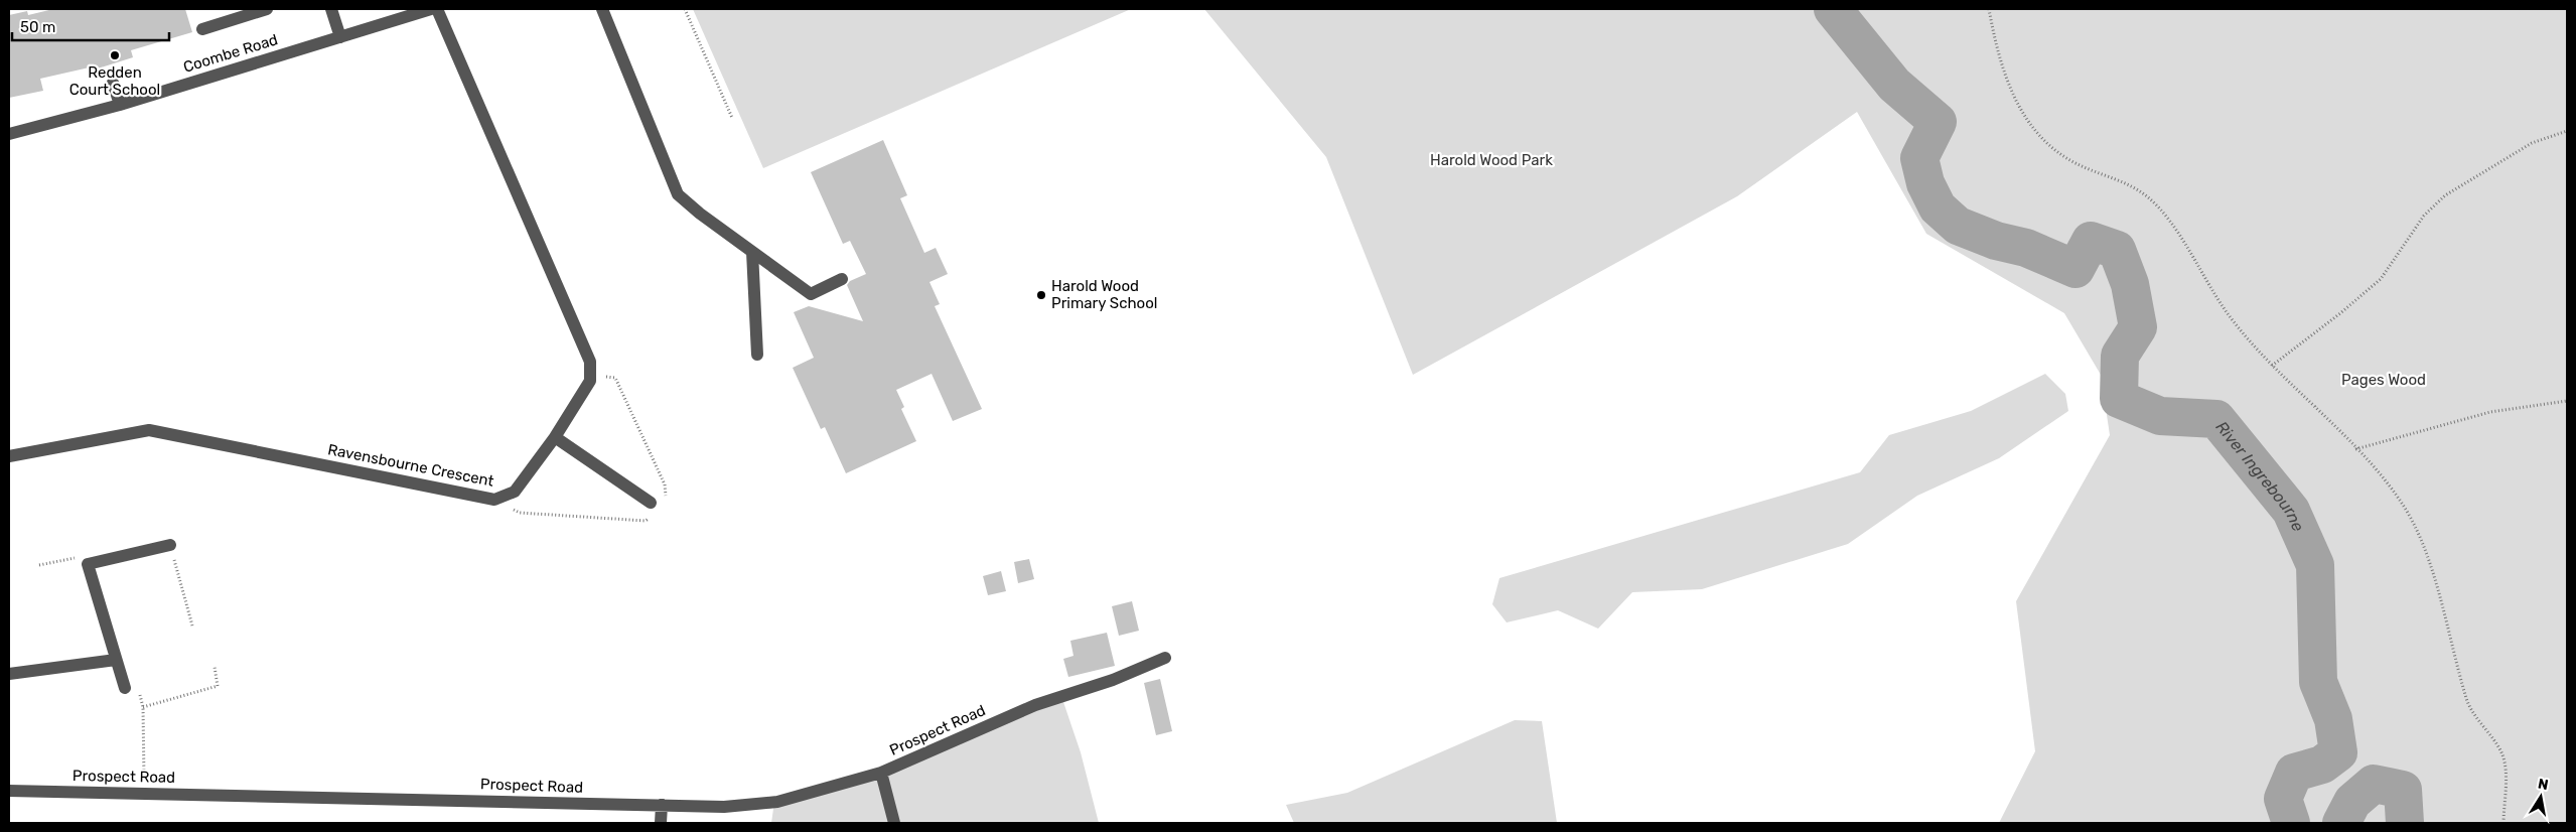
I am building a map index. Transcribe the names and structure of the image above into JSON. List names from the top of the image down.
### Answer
{
  "streets": {
    "street": ["Coombe Road", "Ravensbourne Crescent", "Prospect Road"]
  },
  "water": ["River Ingrebourne"],
  "parks": ["Harold Wood Park", "Pages Wood"],
  "places": ["Redden Court School", "Harold Wood Primary School"],
  "scale_bar": "50 m",
  "north": "top"
}
